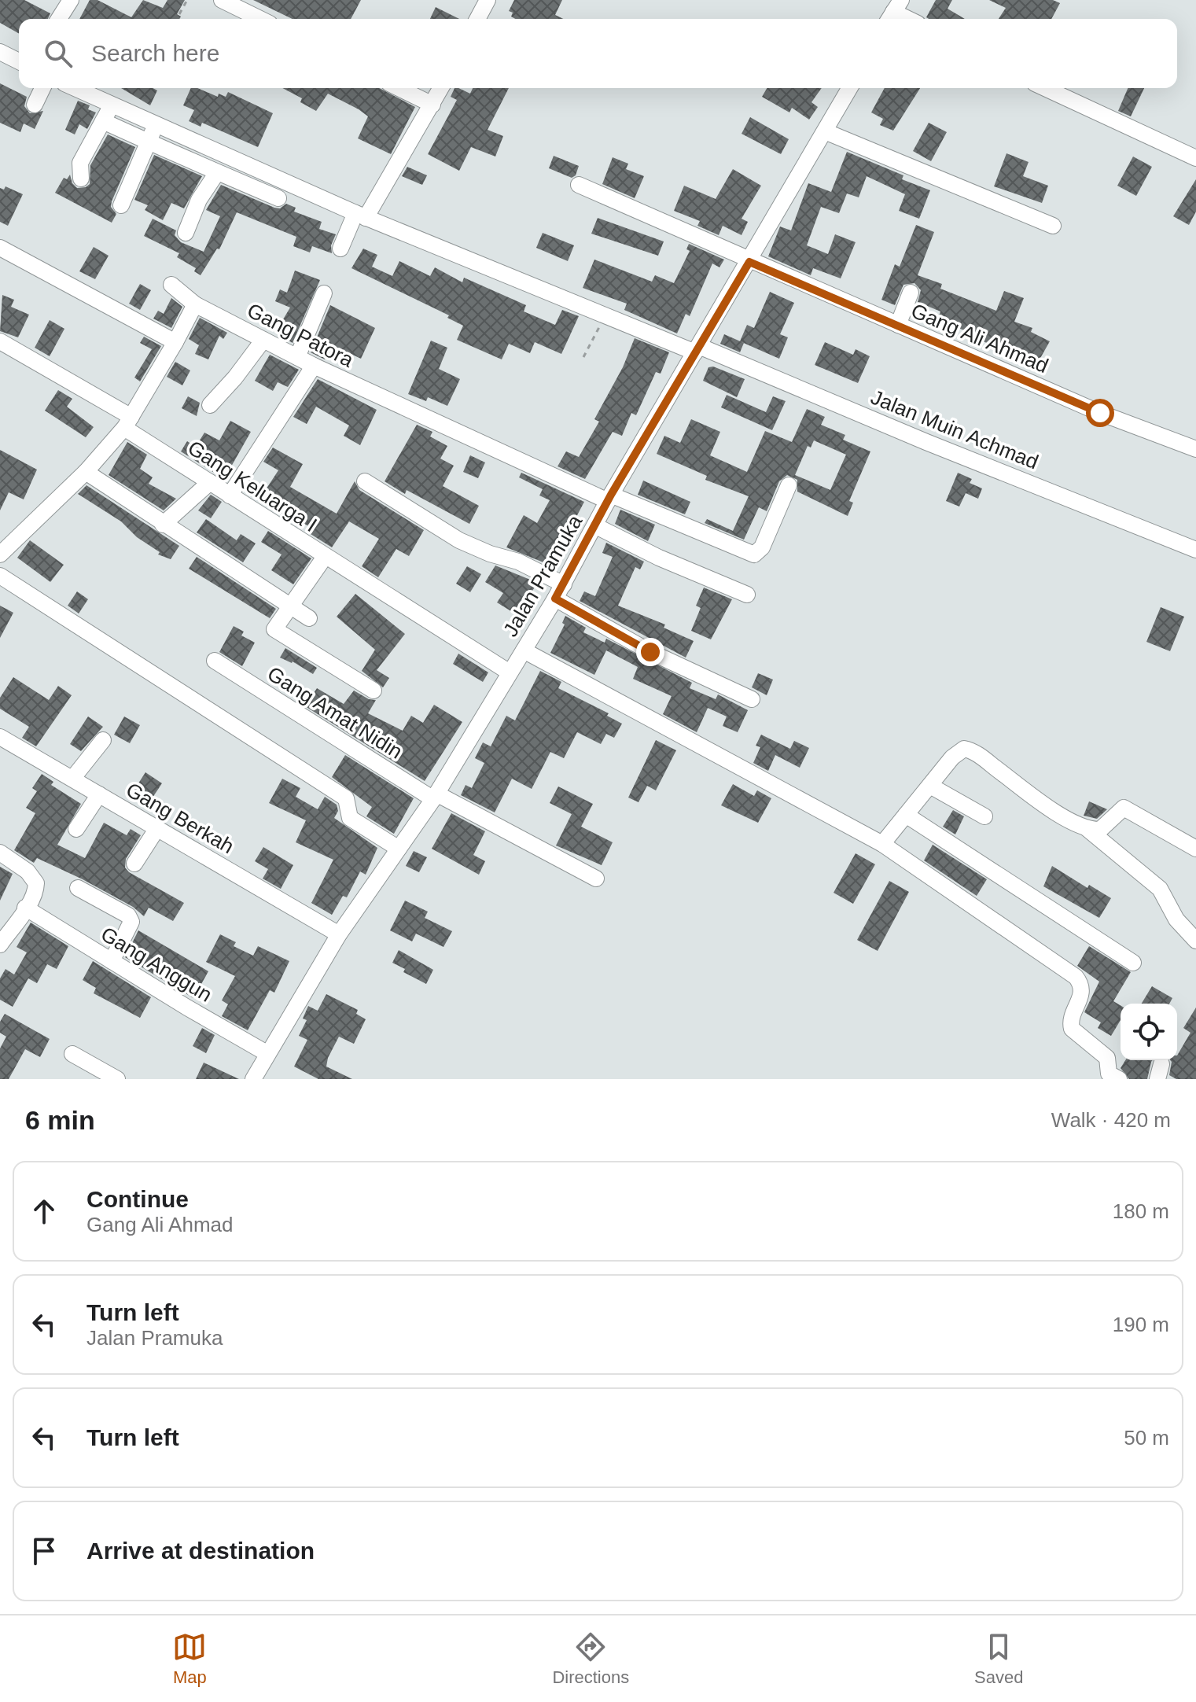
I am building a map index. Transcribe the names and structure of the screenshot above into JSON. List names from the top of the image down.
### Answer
{
  "streets": {
    "street": [
      "Gang Patora",
      "Gang Ali Ahmad",
      "Jalan Muin Achmad",
      "Gang Keluarga I",
      "Jalan Pramuka",
      "Gang Amat Nidin",
      "Gang Berkah",
      "Gang Anggun"
    ]
  },
  "crossings": [
    ["Gang Patora", "Jalan Pramuka"],
    ["Gang Ali Ahmad", "Jalan Pramuka"],
    ["Jalan Muin Achmad", "Jalan Pramuka"],
    ["Gang Keluarga I", "Jalan Pramuka"],
    ["Jalan Pramuka", "Gang Amat Nidin"],
    ["Jalan Pramuka", "Gang Berkah"],
    ["Jalan Pramuka", "Gang Anggun"]
  ],
  "page": {
    "search": "Search here",
    "heading": ["6 min", "Walk · 420 m"],
    "list": [
      ["Continue", "Gang Ali Ahmad", "180 m"],
      ["Turn left", "Jalan Pramuka", "190 m"],
      ["Turn left", "50 m"],
      "Arrive at destination"
    ],
    "nav": ["Map", "Directions", "Saved"]
  }
}
